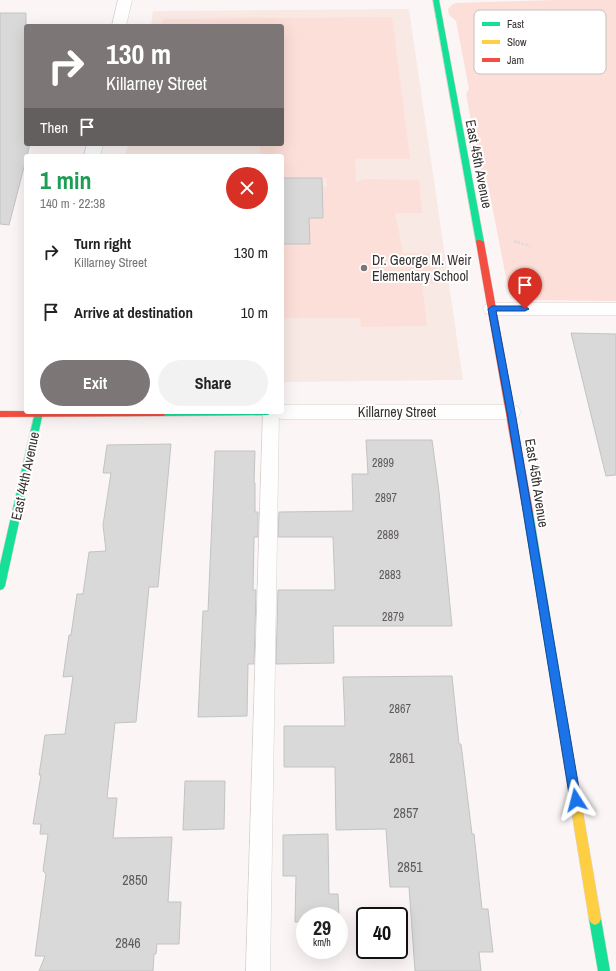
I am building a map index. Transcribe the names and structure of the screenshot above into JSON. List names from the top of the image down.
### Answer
{
  "streets": {
    "street": ["East 45th Avenue", "Killarney Street", "East 44th Avenue"]
  },
  "crossings": [
    ["East 45th Avenue", "Killarney Street"]
  ],
  "places": ["Dr. George M. Weir Elementary School"],
  "house_numbers": [
    "2899",
    "2897",
    "2889",
    "2883",
    "2879",
    "2867",
    "2861",
    "2857",
    "2851",
    "2850",
    "2846"
  ],
  "legend": ["Fast", "Slow", "Jam"],
  "page": {
    "turn": ["130 m", "Killarney Street"],
    "then": "Then",
    "heading": ["1 min", "140 m · 22:38"],
    "list": [
      {
        "name": "Turn right",
        "note": "Killarney Street",
        "value": "130 m"
      },
      {
        "name": "Arrive at destination",
        "value": "10 m"
      }
    ],
    "buttons": ["Exit", "Share"],
    "speed": "29 km/h",
    "limit": "40"
  }
}
